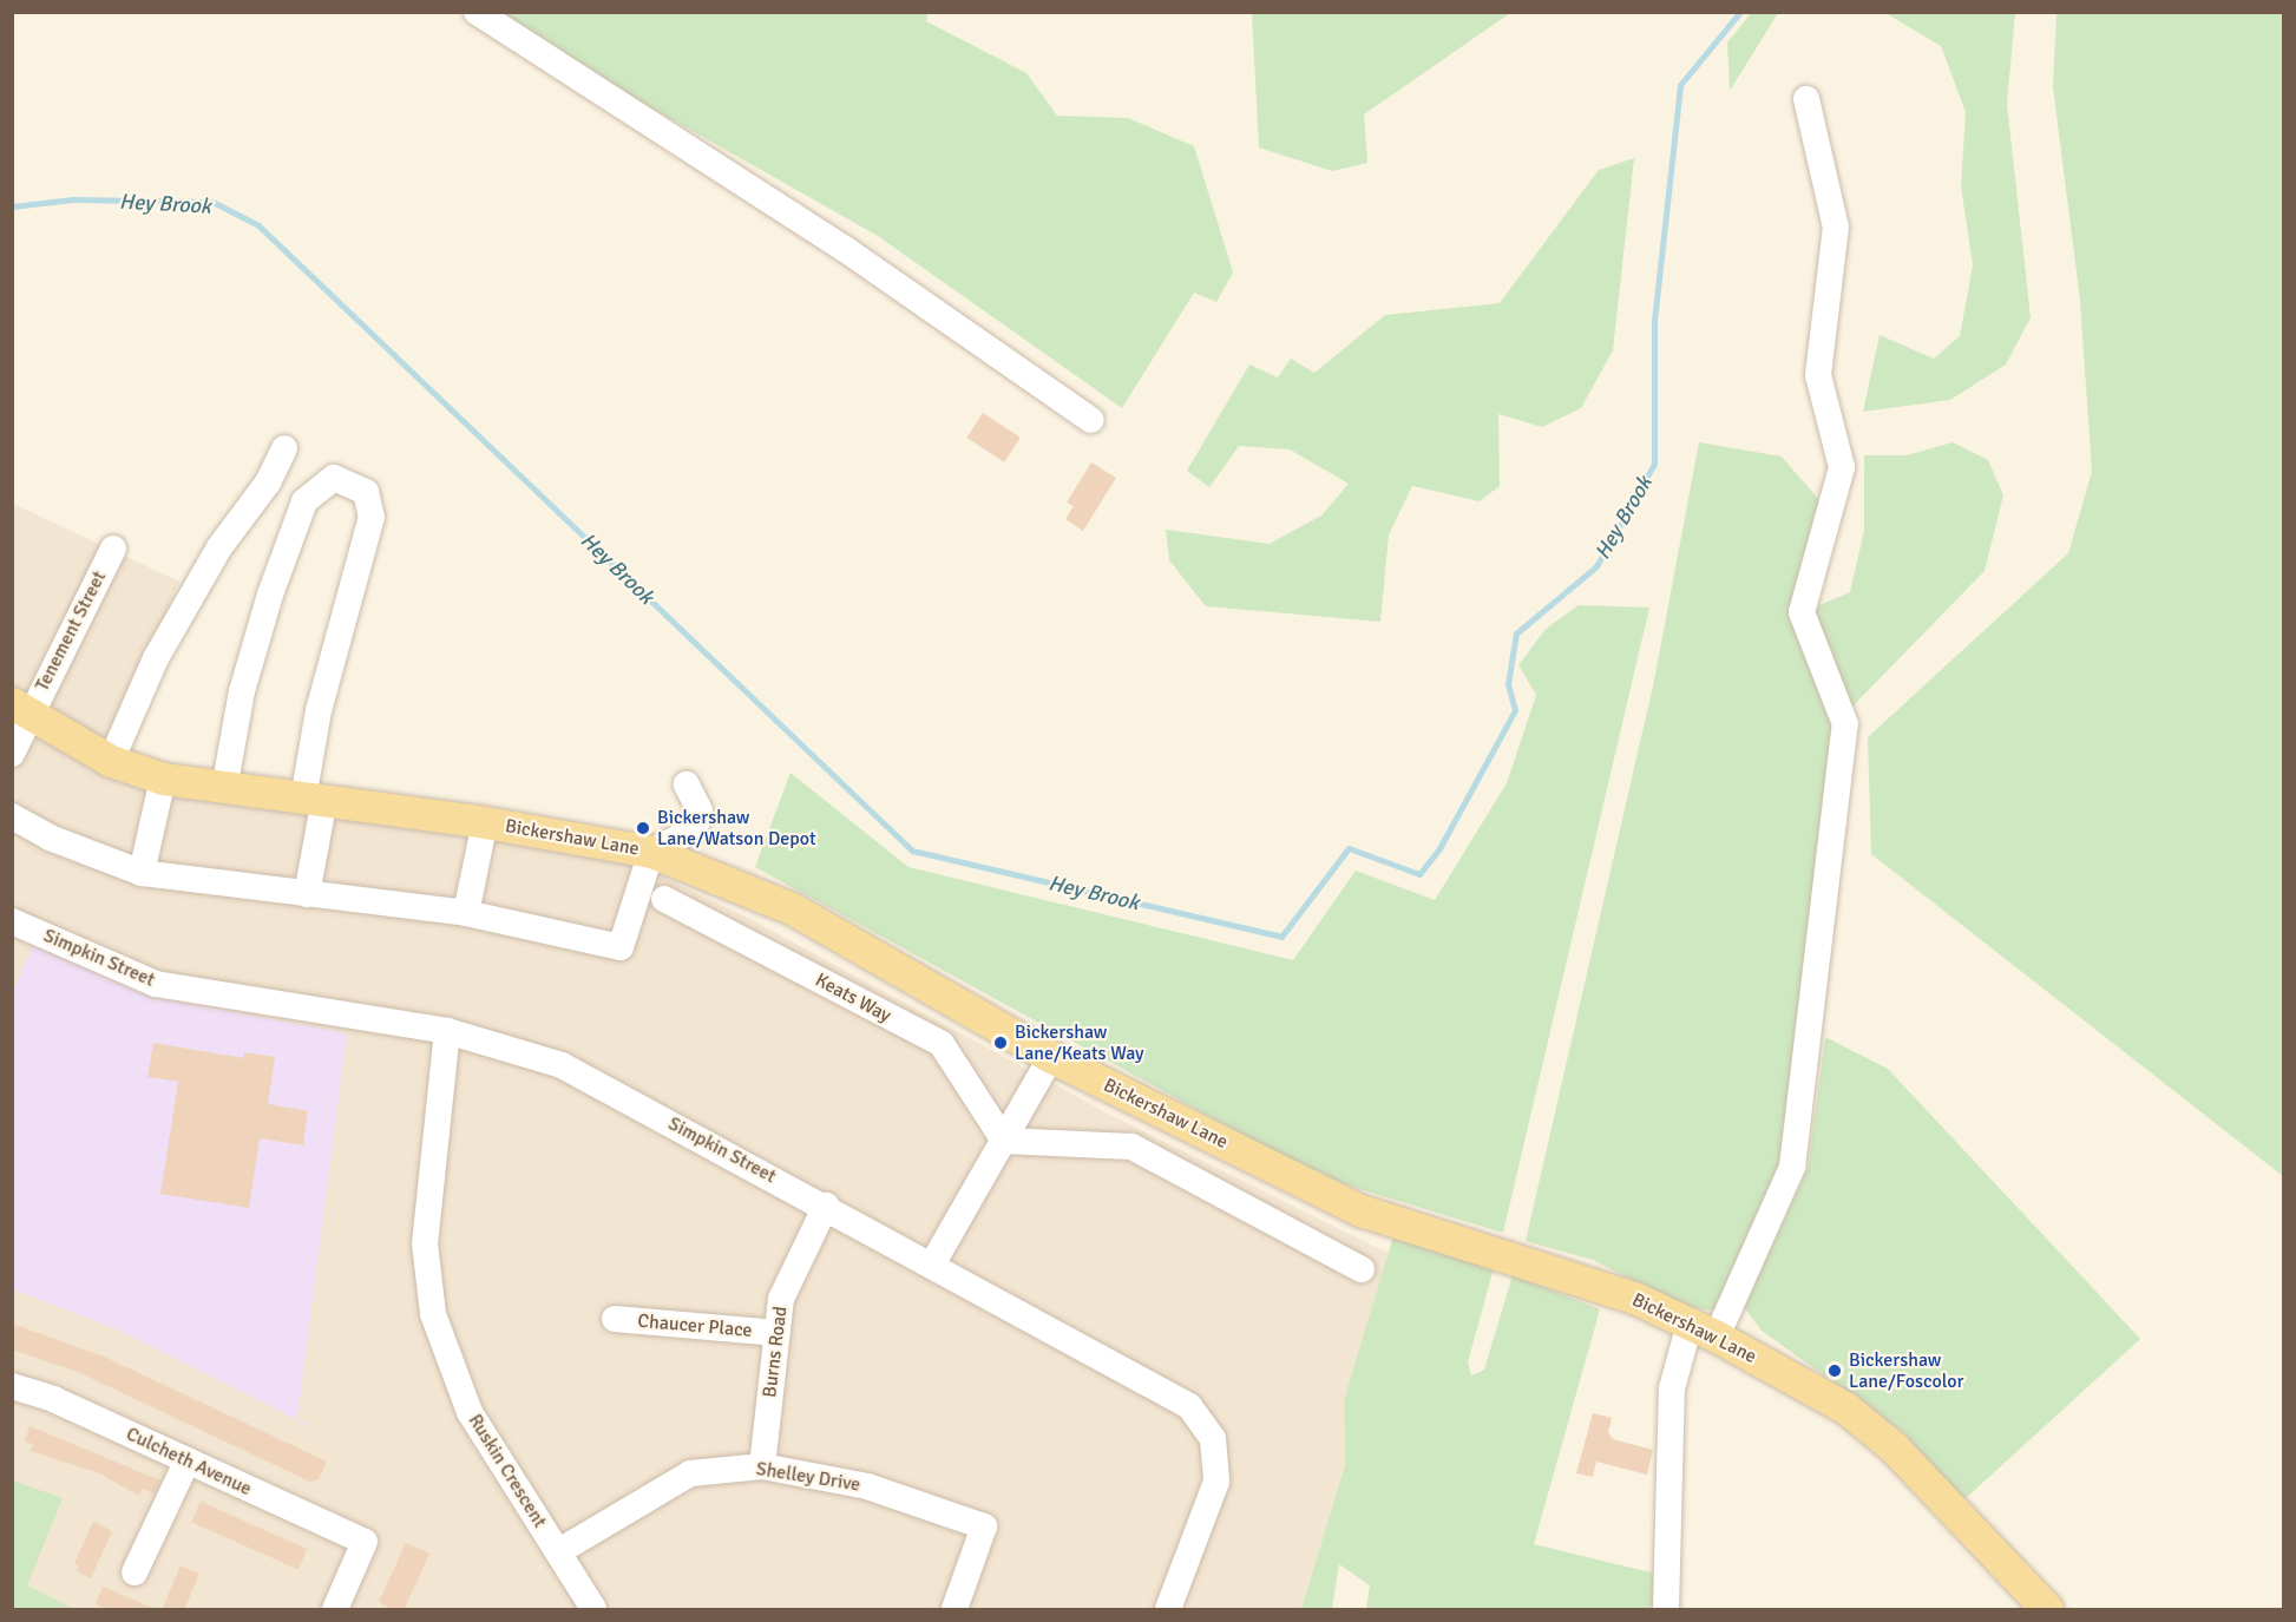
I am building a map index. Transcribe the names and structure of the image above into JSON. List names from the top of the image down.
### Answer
{
  "streets": {
    "main road": ["Bickershaw Lane"],
    "street": [
      "Tenement Street",
      "Simpkin Street",
      "Keats Way",
      "Chaucer Place",
      "Burns Road",
      "Culcheth Avenue",
      "Ruskin Crescent",
      "Shelley Drive"
    ]
  },
  "crossings": [
    ["Tenement Street", "Bickershaw Lane"],
    ["Simpkin Street", "Burns Road"],
    ["Simpkin Street", "Ruskin Crescent"],
    ["Chaucer Place", "Burns Road"],
    ["Burns Road", "Shelley Drive"],
    ["Ruskin Crescent", "Shelley Drive"]
  ],
  "water": ["Hey Brook"],
  "places": ["Bickershaw Lane/Watson Depot", "Bickershaw Lane/Keats Way", "Bickershaw Lane/Foscolor"]
}
